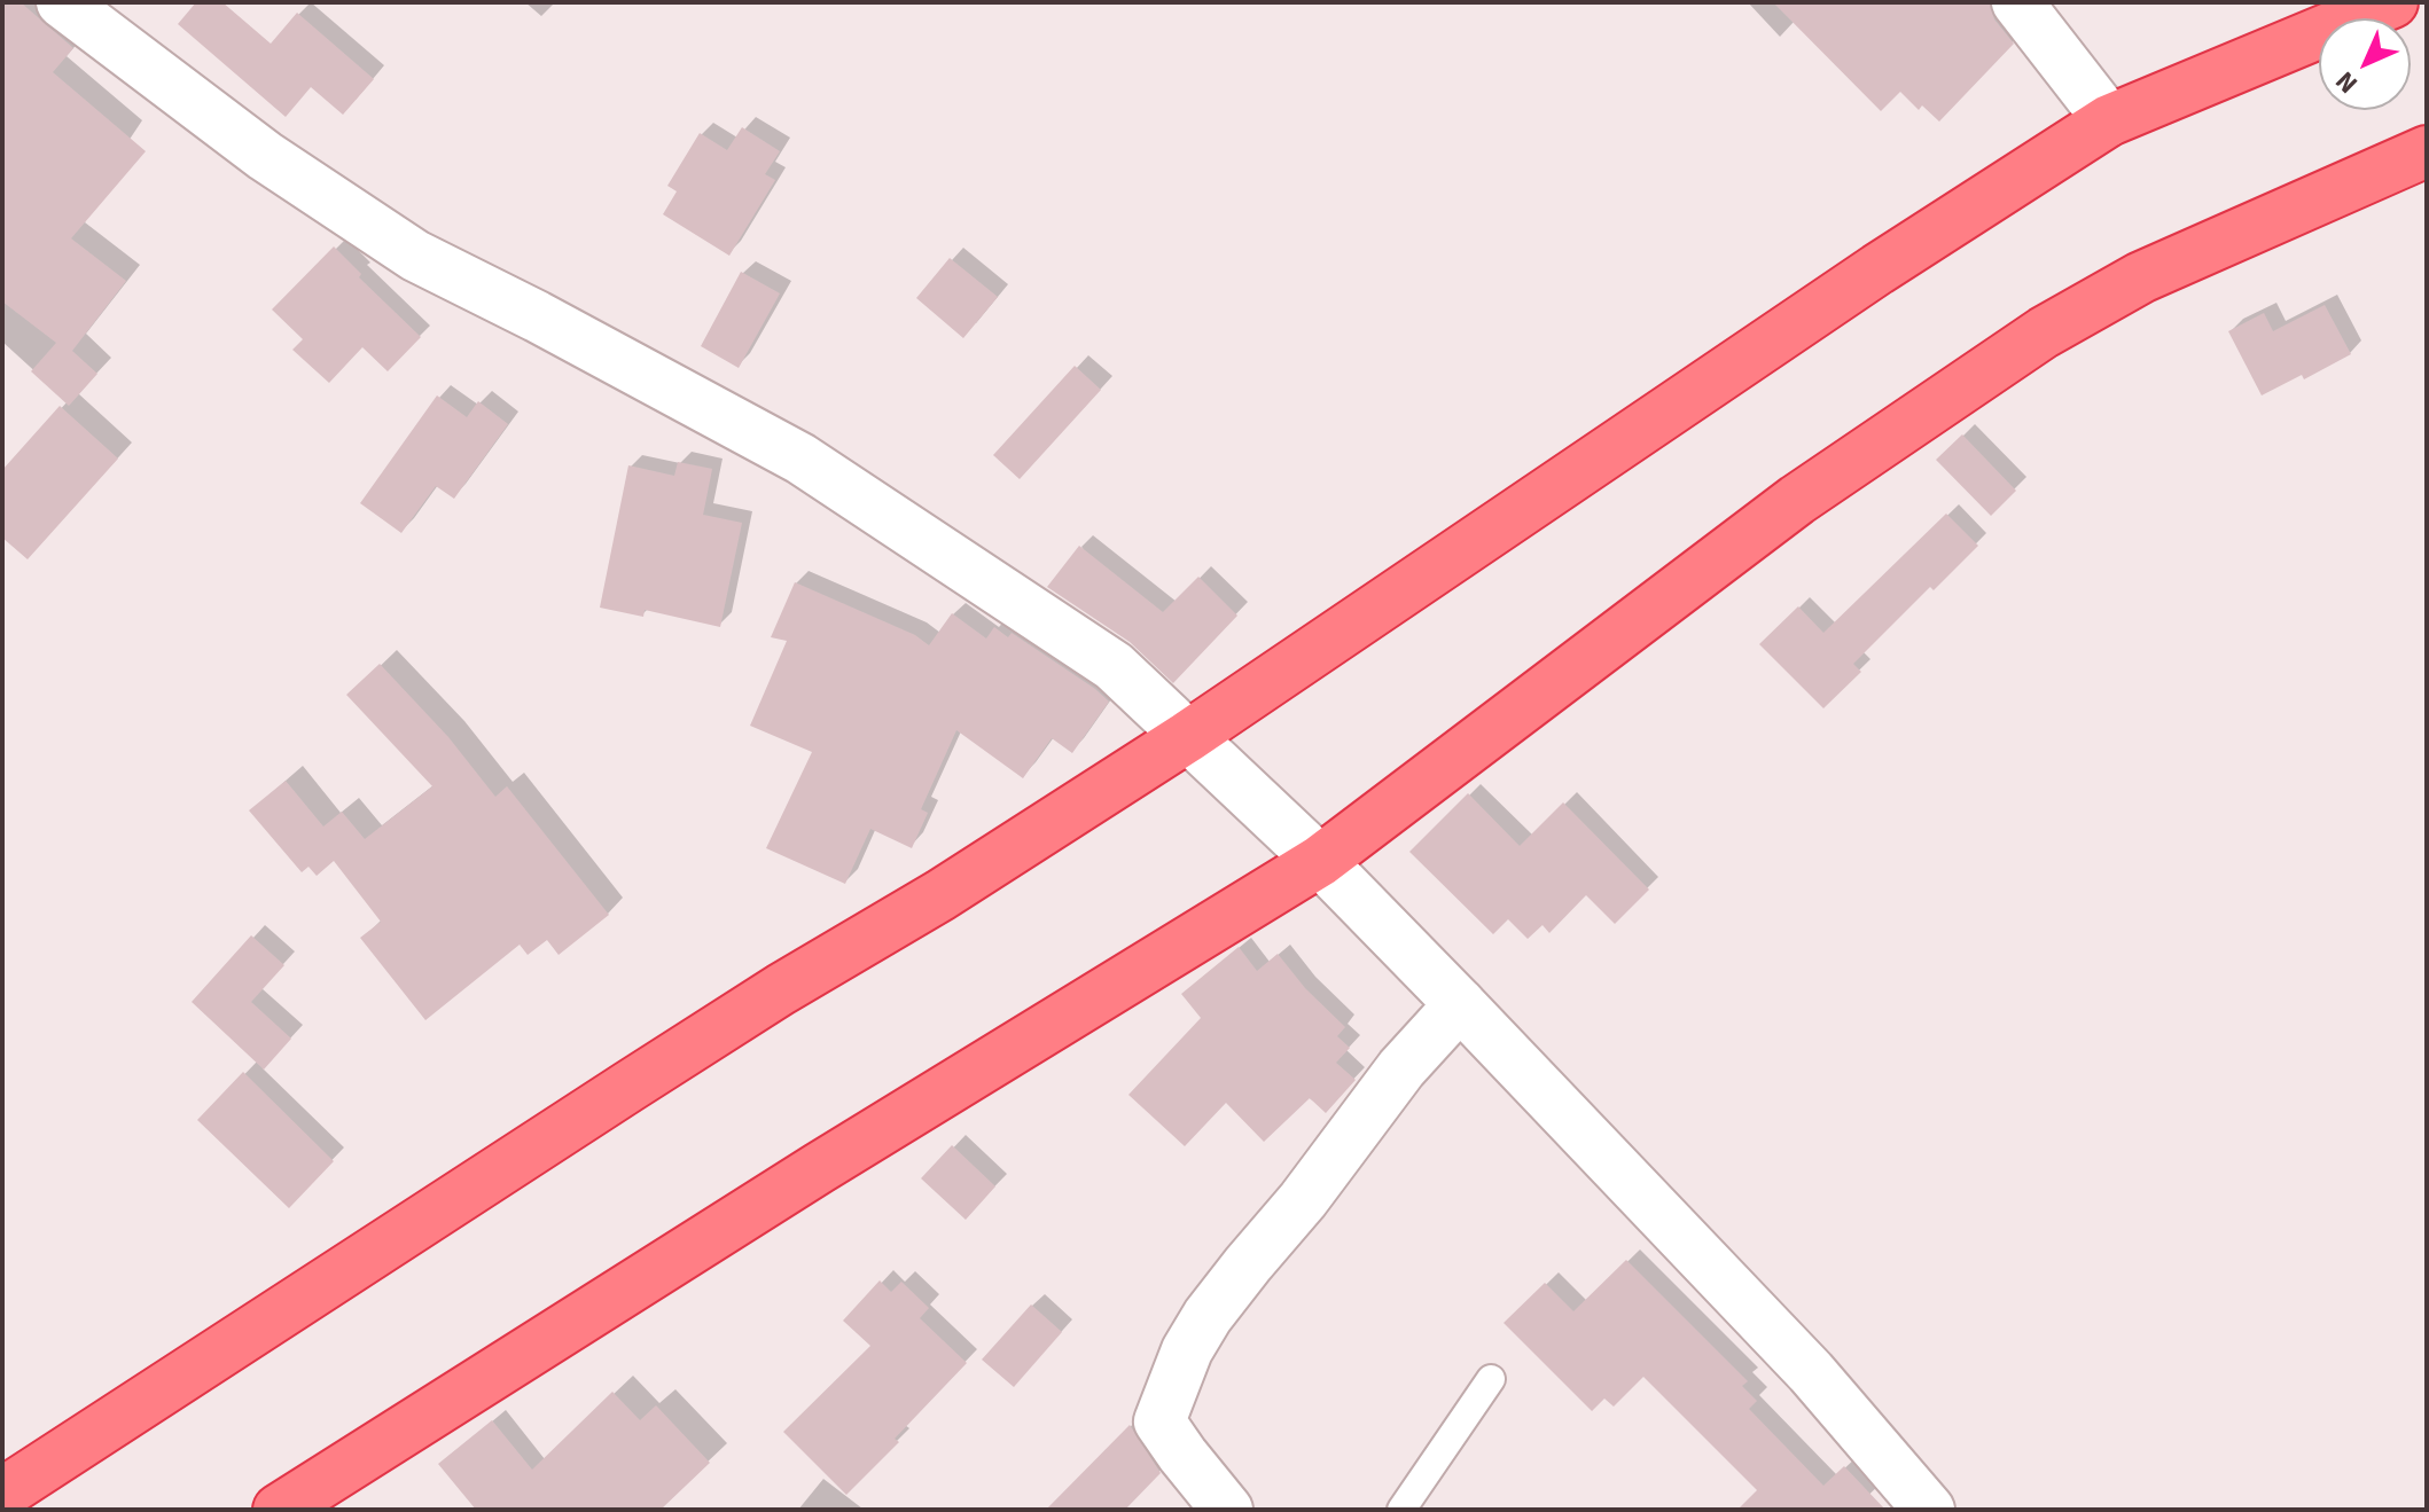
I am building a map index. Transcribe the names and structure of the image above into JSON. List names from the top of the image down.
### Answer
{
  "north": "bottom left"
}
